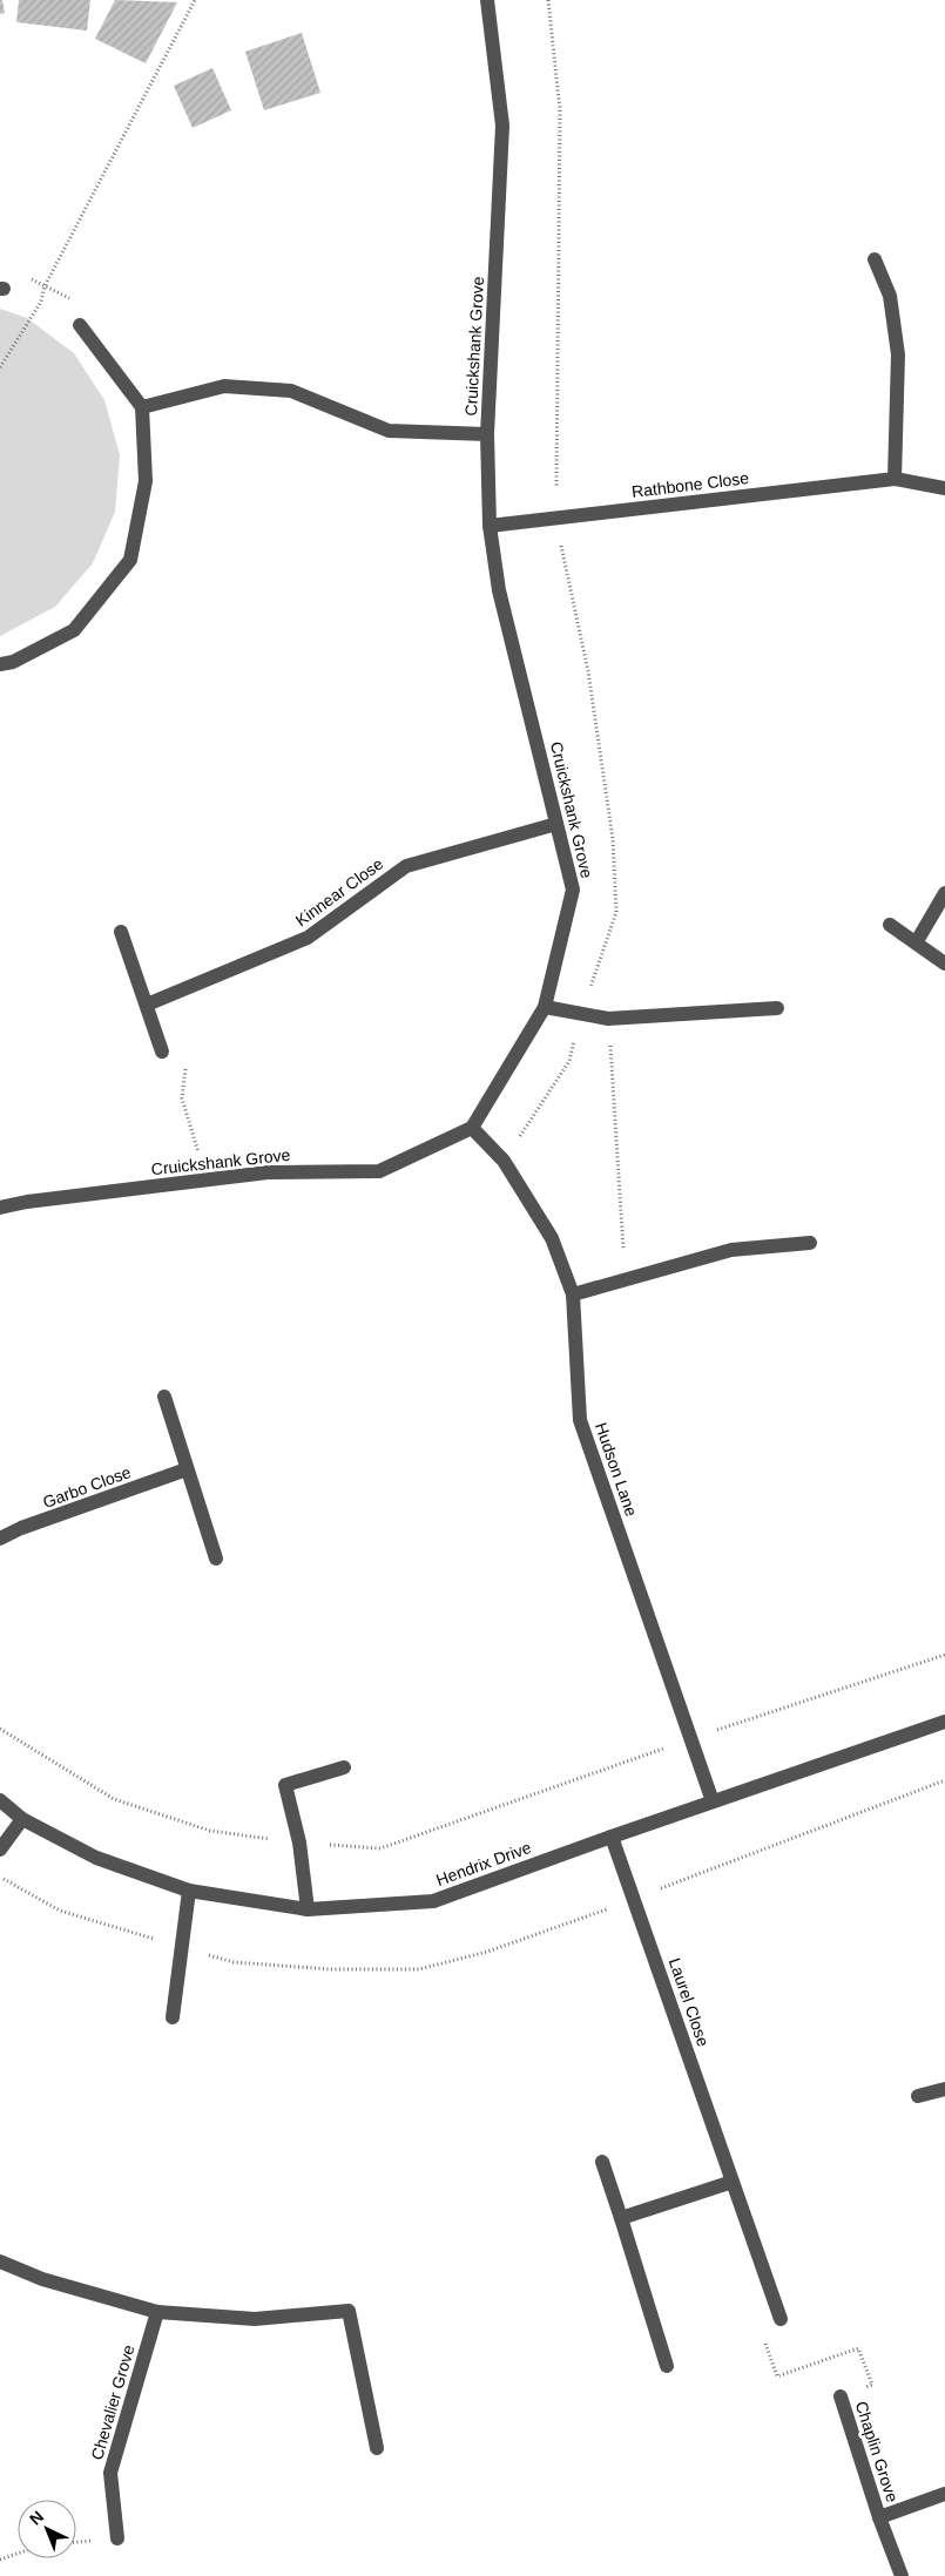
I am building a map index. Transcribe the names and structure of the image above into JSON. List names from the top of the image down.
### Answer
{
  "streets": {
    "street": [
      "Cruickshank Grove",
      "Rathbone Close",
      "Kinnear Close",
      "Hudson Lane",
      "Garbo Close",
      "Hendrix Drive",
      "Laurel Close",
      "Chevalier Grove",
      "Chaplin Grove"
    ]
  },
  "crossings": [
    ["Cruickshank Grove", "Rathbone Close"],
    ["Cruickshank Grove", "Kinnear Close"],
    ["Cruickshank Grove", "Hudson Lane"],
    ["Hudson Lane", "Hendrix Drive"],
    ["Hendrix Drive", "Laurel Close"]
  ],
  "north": "top left"
}
